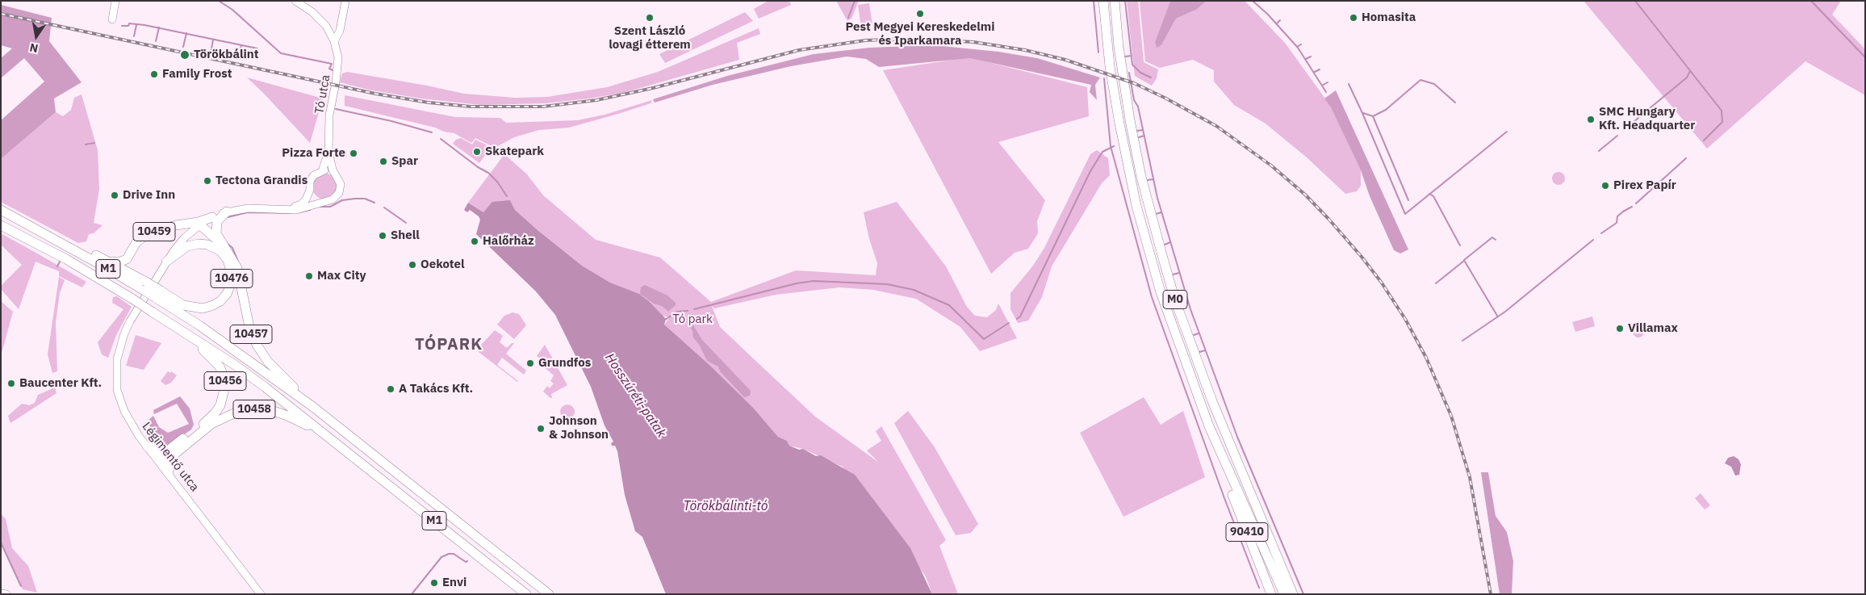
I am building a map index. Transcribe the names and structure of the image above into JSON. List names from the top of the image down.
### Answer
{
  "streets": {
    "highway": [
      "10459",
      "M1",
      "10476",
      "M0",
      "10457",
      "10456",
      "10458",
      "90410"
    ],
    "main road": ["Tó utca", "Légimentő utca"]
  },
  "crossings": [
    ["10459", "10476"],
    ["10459", "Légimentő utca"],
    ["M1", "10476"],
    ["M1", "10457"],
    ["M1", "10456"],
    ["M1", "10458"],
    ["10476", "Légimentő utca"],
    ["M0", "90410"],
    ["10457", "Légimentő utca"],
    ["10456", "10458"],
    ["10456", "Légimentő utca"]
  ],
  "districts": ["TÓPARK"],
  "water": ["Hosszúréti-patak", "Törökbálinti-tó"],
  "parks": ["Tó park"],
  "places": [
    "Pest Megyei Kereskedelmi és Iparkamara",
    "Szent László lovagi étterem",
    "Homasita",
    "Törökbálint",
    "Family Frost",
    "SMC Hungary Kft. Headquarter",
    "Skatepark",
    "Pizza Forte",
    "Spar",
    "Tectona Grandis",
    "Pirex Papír",
    "Drive Inn",
    "Shell",
    "Halőrház",
    "Oekotel",
    "Max City",
    "Villamax",
    "Grundfos",
    "Baucenter Kft.",
    "A Takács Kft.",
    "Johnson & Johnson",
    "Envi"
  ],
  "north": "bottom"
}
